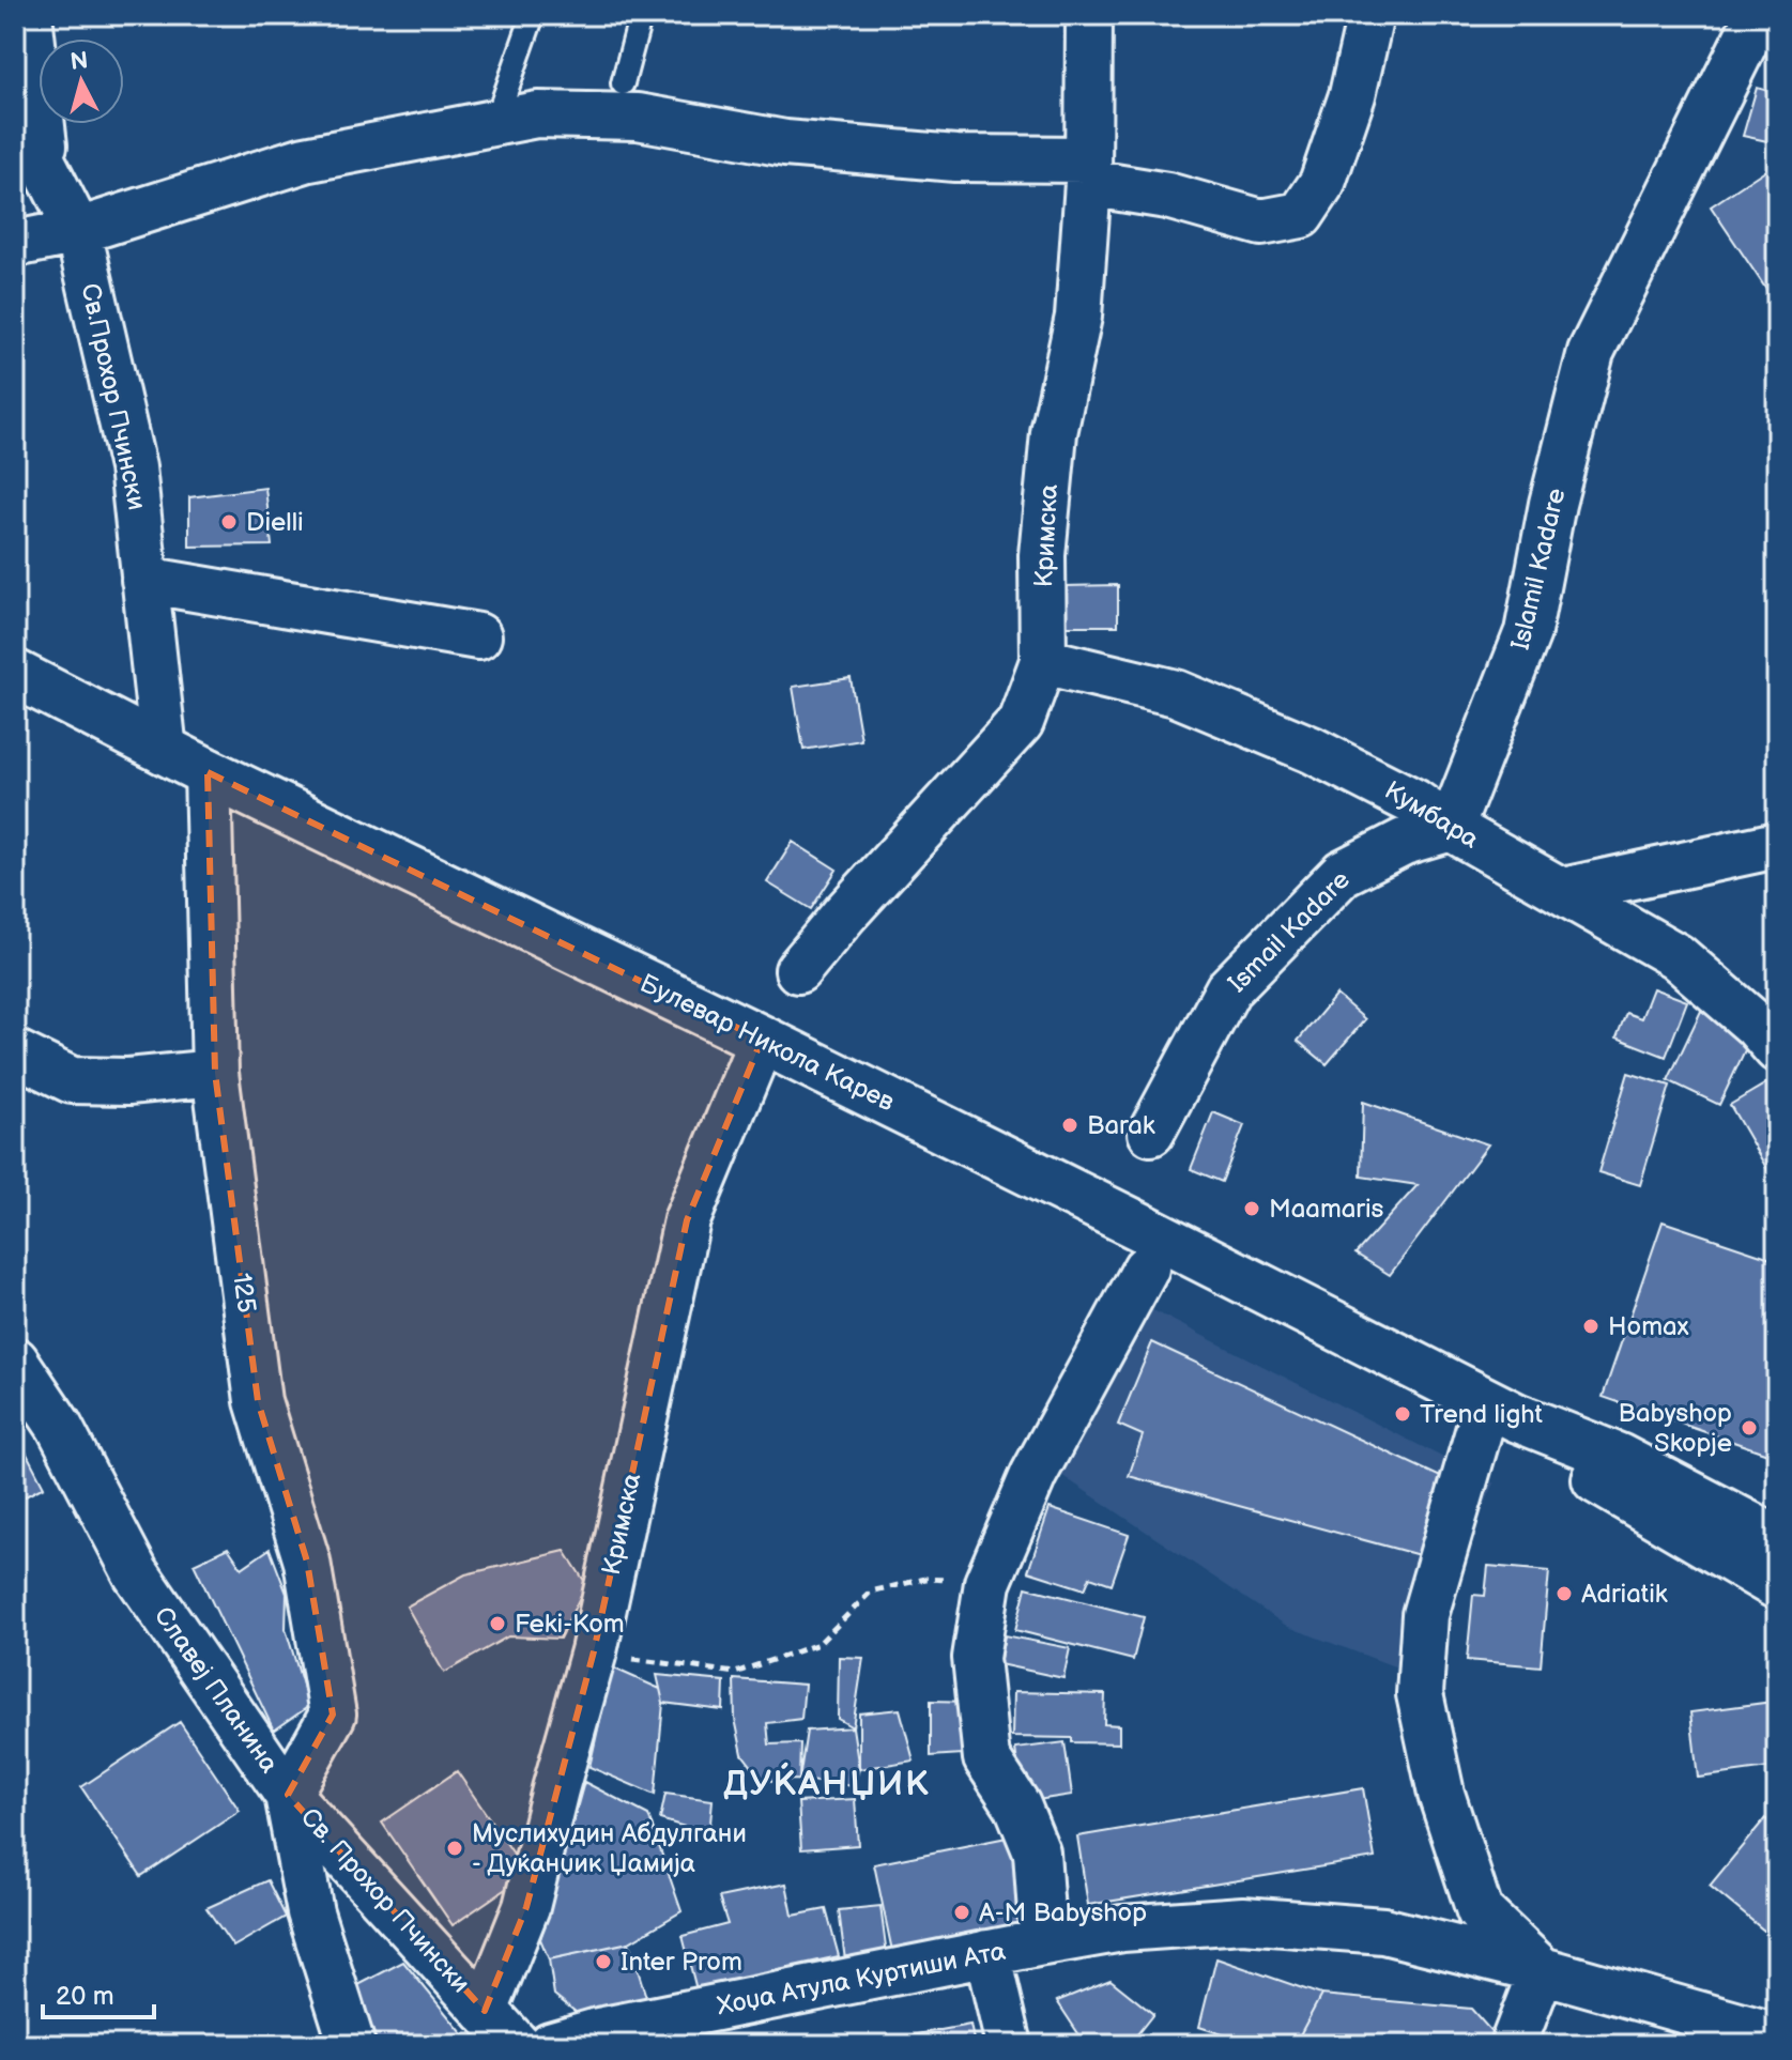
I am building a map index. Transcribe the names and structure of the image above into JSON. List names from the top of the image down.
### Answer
{
  "streets": {
    "street": [
      "Св.Прохор Пчински",
      "Кримска",
      "Islamil Kadare",
      "Кумбара",
      "Ismail Kadare",
      "Булевар Никола Карев",
      "125",
      "Славеј Планина",
      "Св. Прохор Пчински",
      "Хоџа Атула Куртиши Ата"
    ]
  },
  "crossings": [
    ["Св.Прохор Пчински", "Булевар Никола Карев"],
    ["Кримска", "Кумбара"],
    ["Кримска", "Булевар Никола Карев"],
    ["Кримска", "Св. Прохор Пчински"],
    ["Islamil Kadare", "Кумбара"],
    ["Islamil Kadare", "Ismail Kadare"],
    ["Кумбара", "Ismail Kadare"],
    ["Булевар Никола Карев", "125"],
    ["125", "Славеј Планина"],
    ["125", "Св. Прохор Пчински"],
    ["Славеј Планина", "Св. Прохор Пчински"]
  ],
  "districts": ["ДУЌАНЏИК"],
  "places": [
    "Dielli",
    "Barak",
    "Maamaris",
    "Homax",
    "Trend light",
    "Babyshop Skopje",
    "Adriatik",
    "Feki-Kom",
    "Муслихудин Абдулгани - Дуќанџик Џамија",
    "A-M Babyshop",
    "Inter Prom"
  ],
  "scale_bar": "20 m",
  "north": "top"
}
